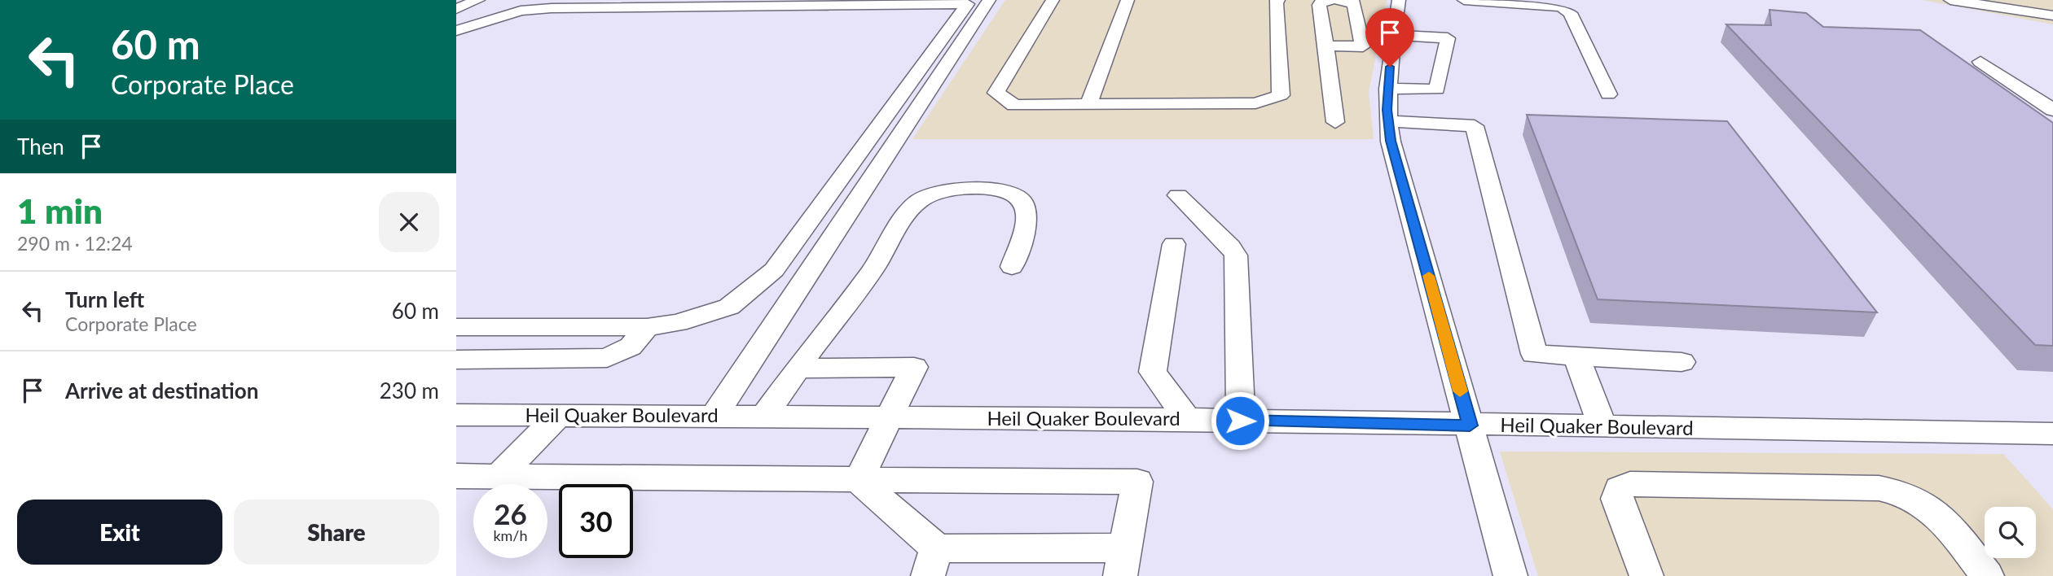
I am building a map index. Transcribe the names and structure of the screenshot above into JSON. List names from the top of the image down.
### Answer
{
  "streets": {
    "street": ["Heil Quaker Boulevard"]
  },
  "page": {
    "turn": ["60 m", "Corporate Place"],
    "then": "Then",
    "heading": ["1 min", "290 m · 12:24"],
    "list": [
      {
        "name": "Turn left",
        "note": "Corporate Place",
        "value": "60 m"
      },
      {
        "name": "Arrive at destination",
        "value": "230 m"
      }
    ],
    "speed": "26 km/h",
    "limit": "30",
    "buttons": ["Exit", "Share"]
  }
}
